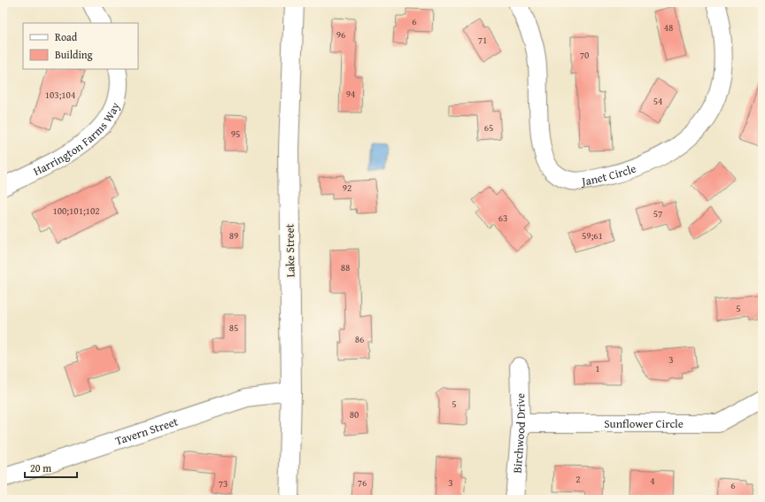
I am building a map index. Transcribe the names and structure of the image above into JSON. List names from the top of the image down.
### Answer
{
  "streets": {
    "street": [
      "Harrington Farms Way",
      "Janet Circle",
      "Lake Street",
      "Sunflower Circle",
      "Tavern Street",
      "Birchwood Drive"
    ]
  },
  "crossings": [
    ["Lake Street", "Tavern Street"],
    ["Sunflower Circle", "Birchwood Drive"]
  ],
  "house_numbers": [
    "6",
    "48",
    "96",
    "71",
    "70",
    "94",
    "103;104",
    "54",
    "65",
    "95",
    "92",
    "100;101;102",
    "57",
    "63",
    "89",
    "59;61",
    "88",
    "5",
    "85",
    "86",
    "3",
    "1",
    "5",
    "80",
    "2",
    "4",
    "76",
    "3",
    "73",
    "6"
  ],
  "legend": ["Road", "Building"],
  "scale_bar": "20 m"
}
